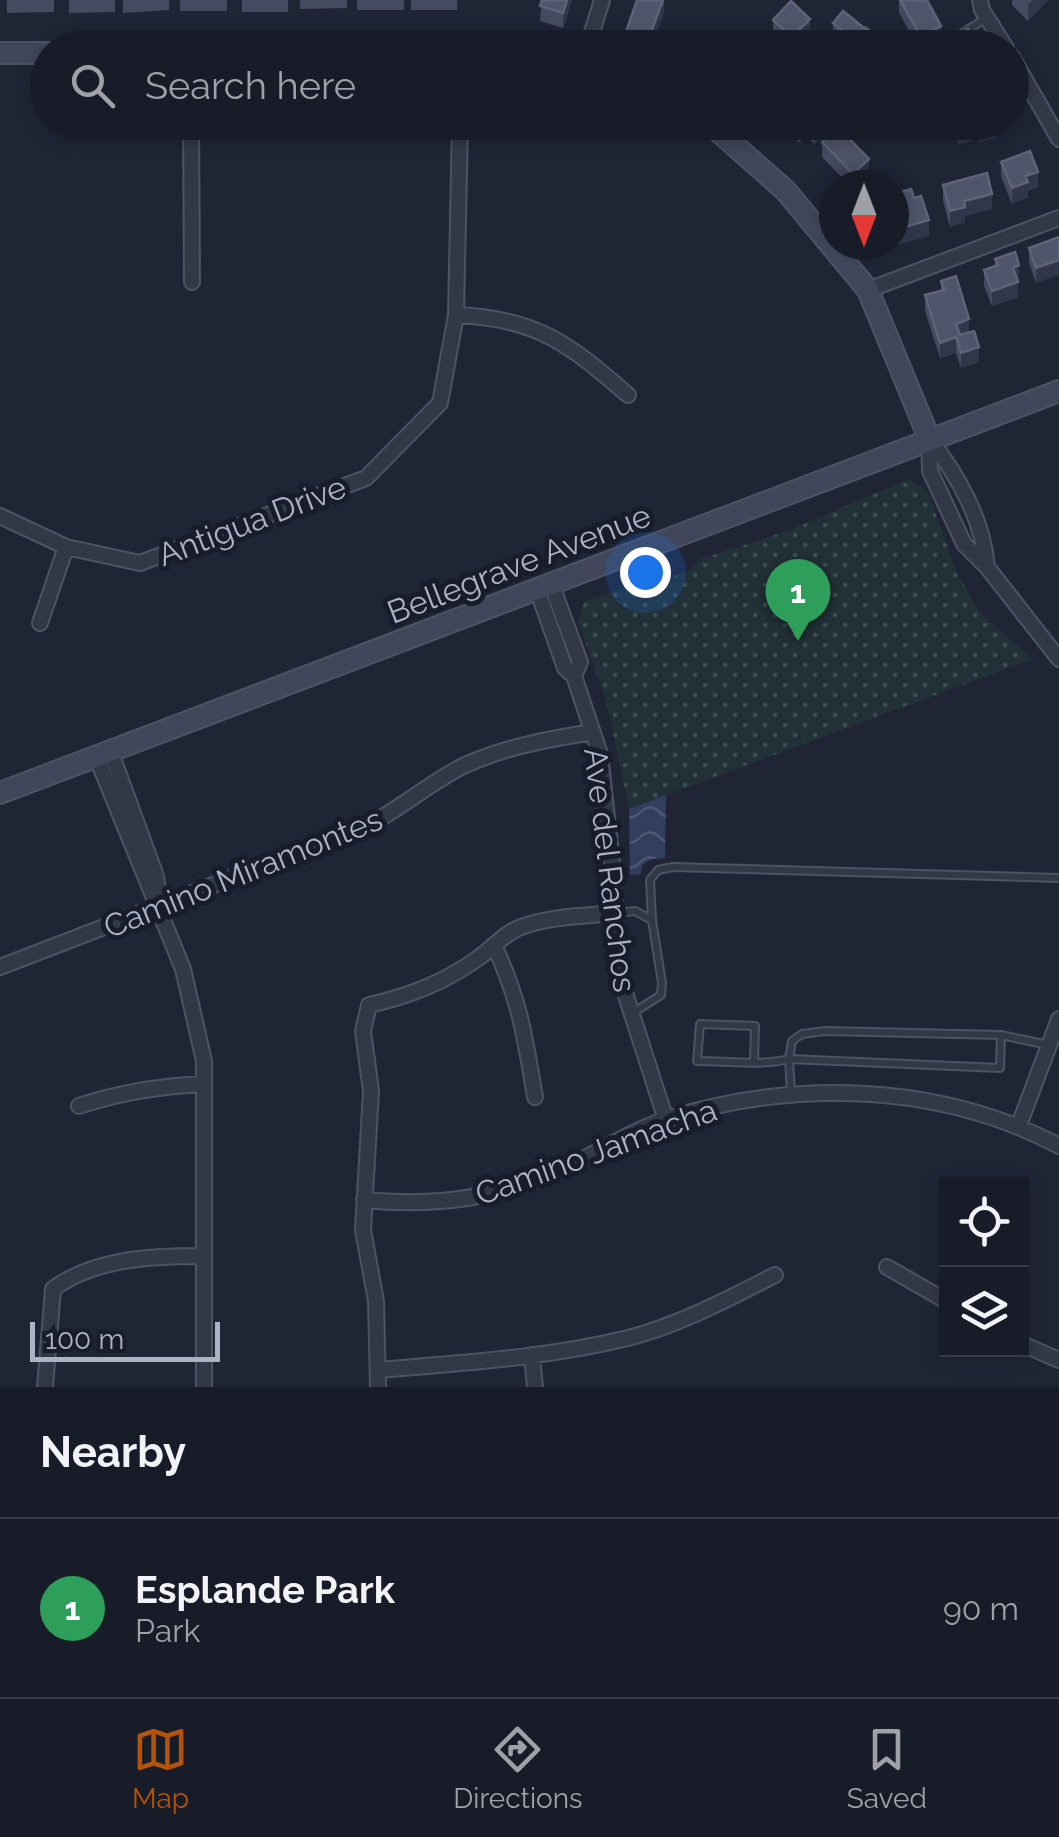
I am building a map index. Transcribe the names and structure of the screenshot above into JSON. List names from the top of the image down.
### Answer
{
  "streets": {
    "main road": ["Bellegrave Avenue"],
    "street": [
      "Antigua Drive",
      "Ave del Ranchos",
      "Camino Miramontes",
      "Camino Jamacha"
    ]
  },
  "crossings": [
    ["Bellegrave Avenue", "Ave del Ranchos"],
    ["Ave del Ranchos", "Camino Miramontes"],
    ["Ave del Ranchos", "Camino Jamacha"]
  ],
  "scale_bar": "100 m",
  "north": "bottom",
  "page": {
    "search": "Search here",
    "pins": "1",
    "scale": "100 m",
    "heading": "Nearby",
    "list": [
      {
        "mark": "1",
        "name": "Esplande Park",
        "note": "Park",
        "value": "90 m"
      }
    ],
    "nav": ["Map", "Directions", "Saved"]
  }
}
